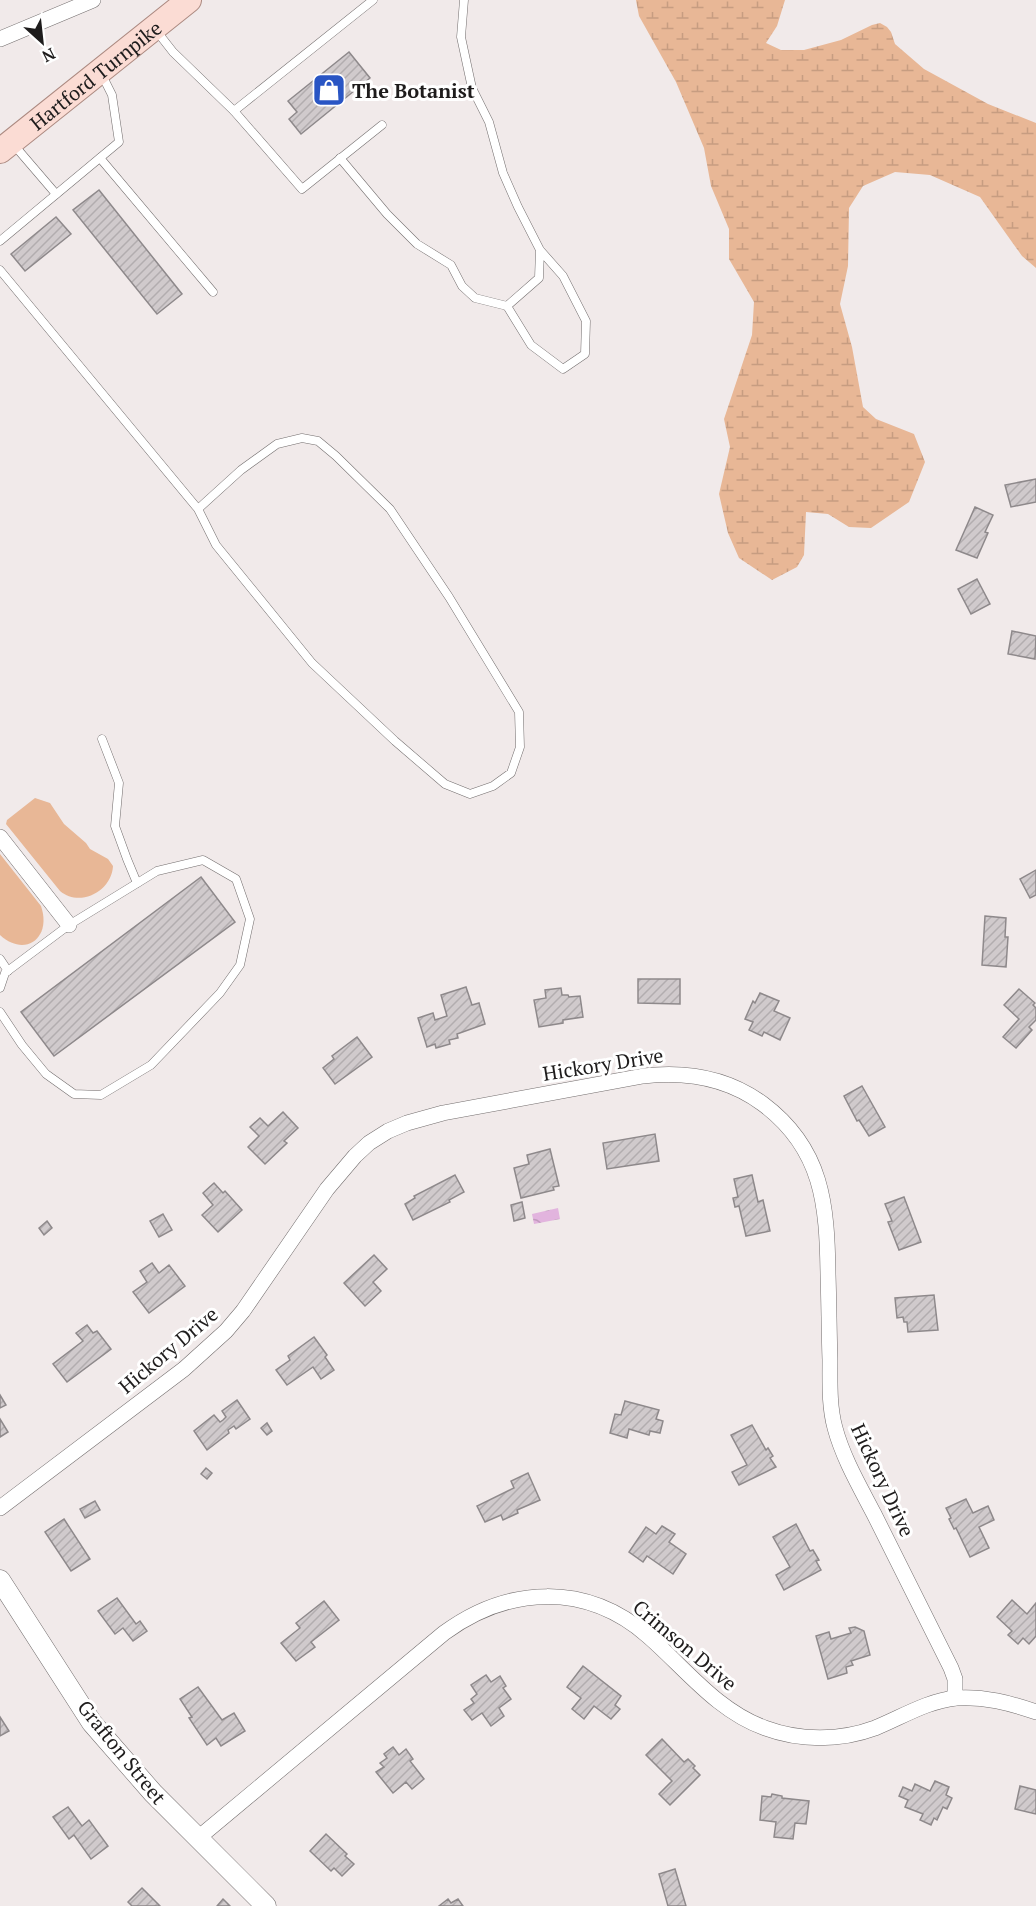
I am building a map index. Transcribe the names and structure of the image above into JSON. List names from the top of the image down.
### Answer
{
  "streets": {
    "main road": ["Hartford Turnpike"],
    "street": ["Hickory Drive", "Crimson Drive", "Grafton Street"]
  },
  "crossings": [
    ["Hickory Drive", "Crimson Drive"],
    ["Crimson Drive", "Grafton Street"]
  ],
  "places": {
    "shop": ["The Botanist"]
  },
  "north": "bottom right"
}
